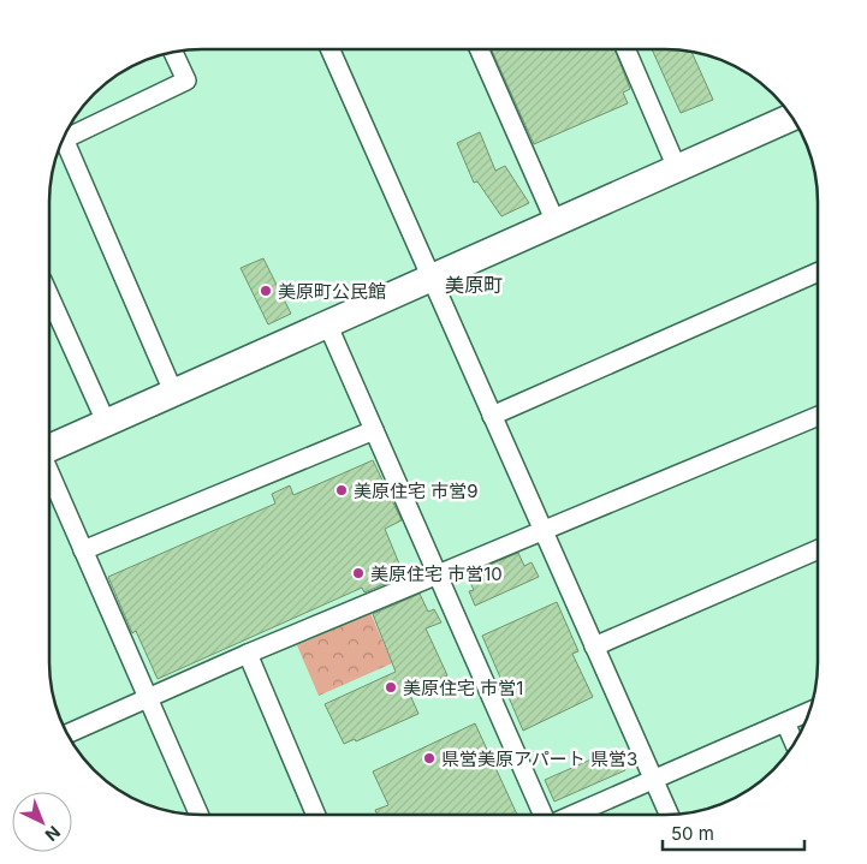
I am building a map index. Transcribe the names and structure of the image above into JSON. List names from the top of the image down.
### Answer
{
  "districts": ["美原町"],
  "places": [
    "美原町公民館",
    "美原住宅 市営9",
    "美原住宅 市営10",
    "美原住宅 市営1",
    "県営美原アパート 県営3"
  ],
  "scale_bar": "50 m",
  "north": "bottom right"
}
